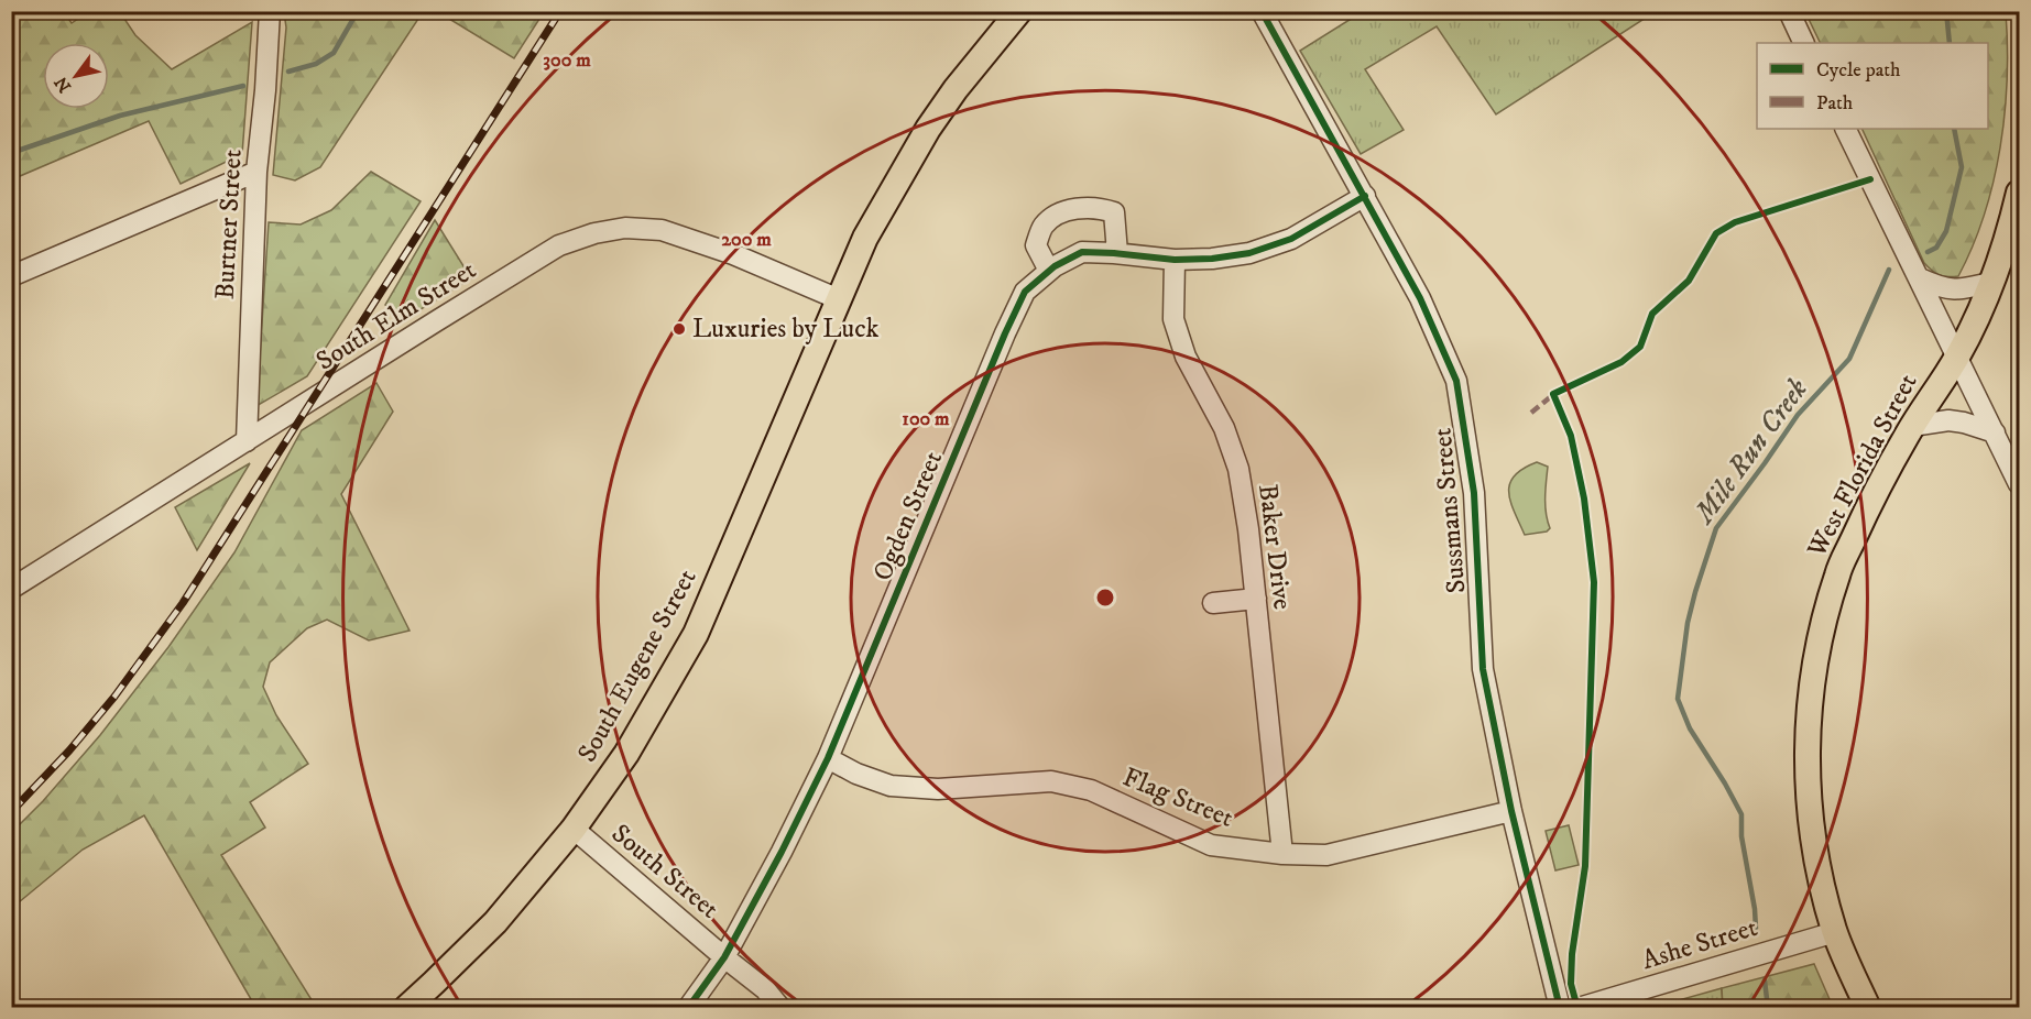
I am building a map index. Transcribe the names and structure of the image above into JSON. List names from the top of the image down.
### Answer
{
  "streets": {
    "main road": ["West Florida Street", "South Eugene Street"],
    "street": [
      "Burtner Street",
      "South Elm Street",
      "Sussmans Street",
      "Ogden Street",
      "Baker Drive",
      "Flag Street",
      "South Street",
      "Ashe Street"
    ]
  },
  "crossings": [
    ["Burtner Street", "South Elm Street"],
    ["South Elm Street", "South Eugene Street"],
    ["West Florida Street", "Ashe Street"],
    ["Sussmans Street", "Ogden Street"],
    ["Sussmans Street", "Flag Street"],
    ["Ogden Street", "Baker Drive"],
    ["Ogden Street", "Flag Street"],
    ["Ogden Street", "South Street"],
    ["Baker Drive", "Flag Street"],
    ["South Eugene Street", "South Street"]
  ],
  "water": ["Mile Run Creek"],
  "places": ["Luxuries by Luck"],
  "legend": ["Cycle path", "Path"],
  "north": "bottom left",
  "rings": ["300 m", "200 m", "100 m"]
}
